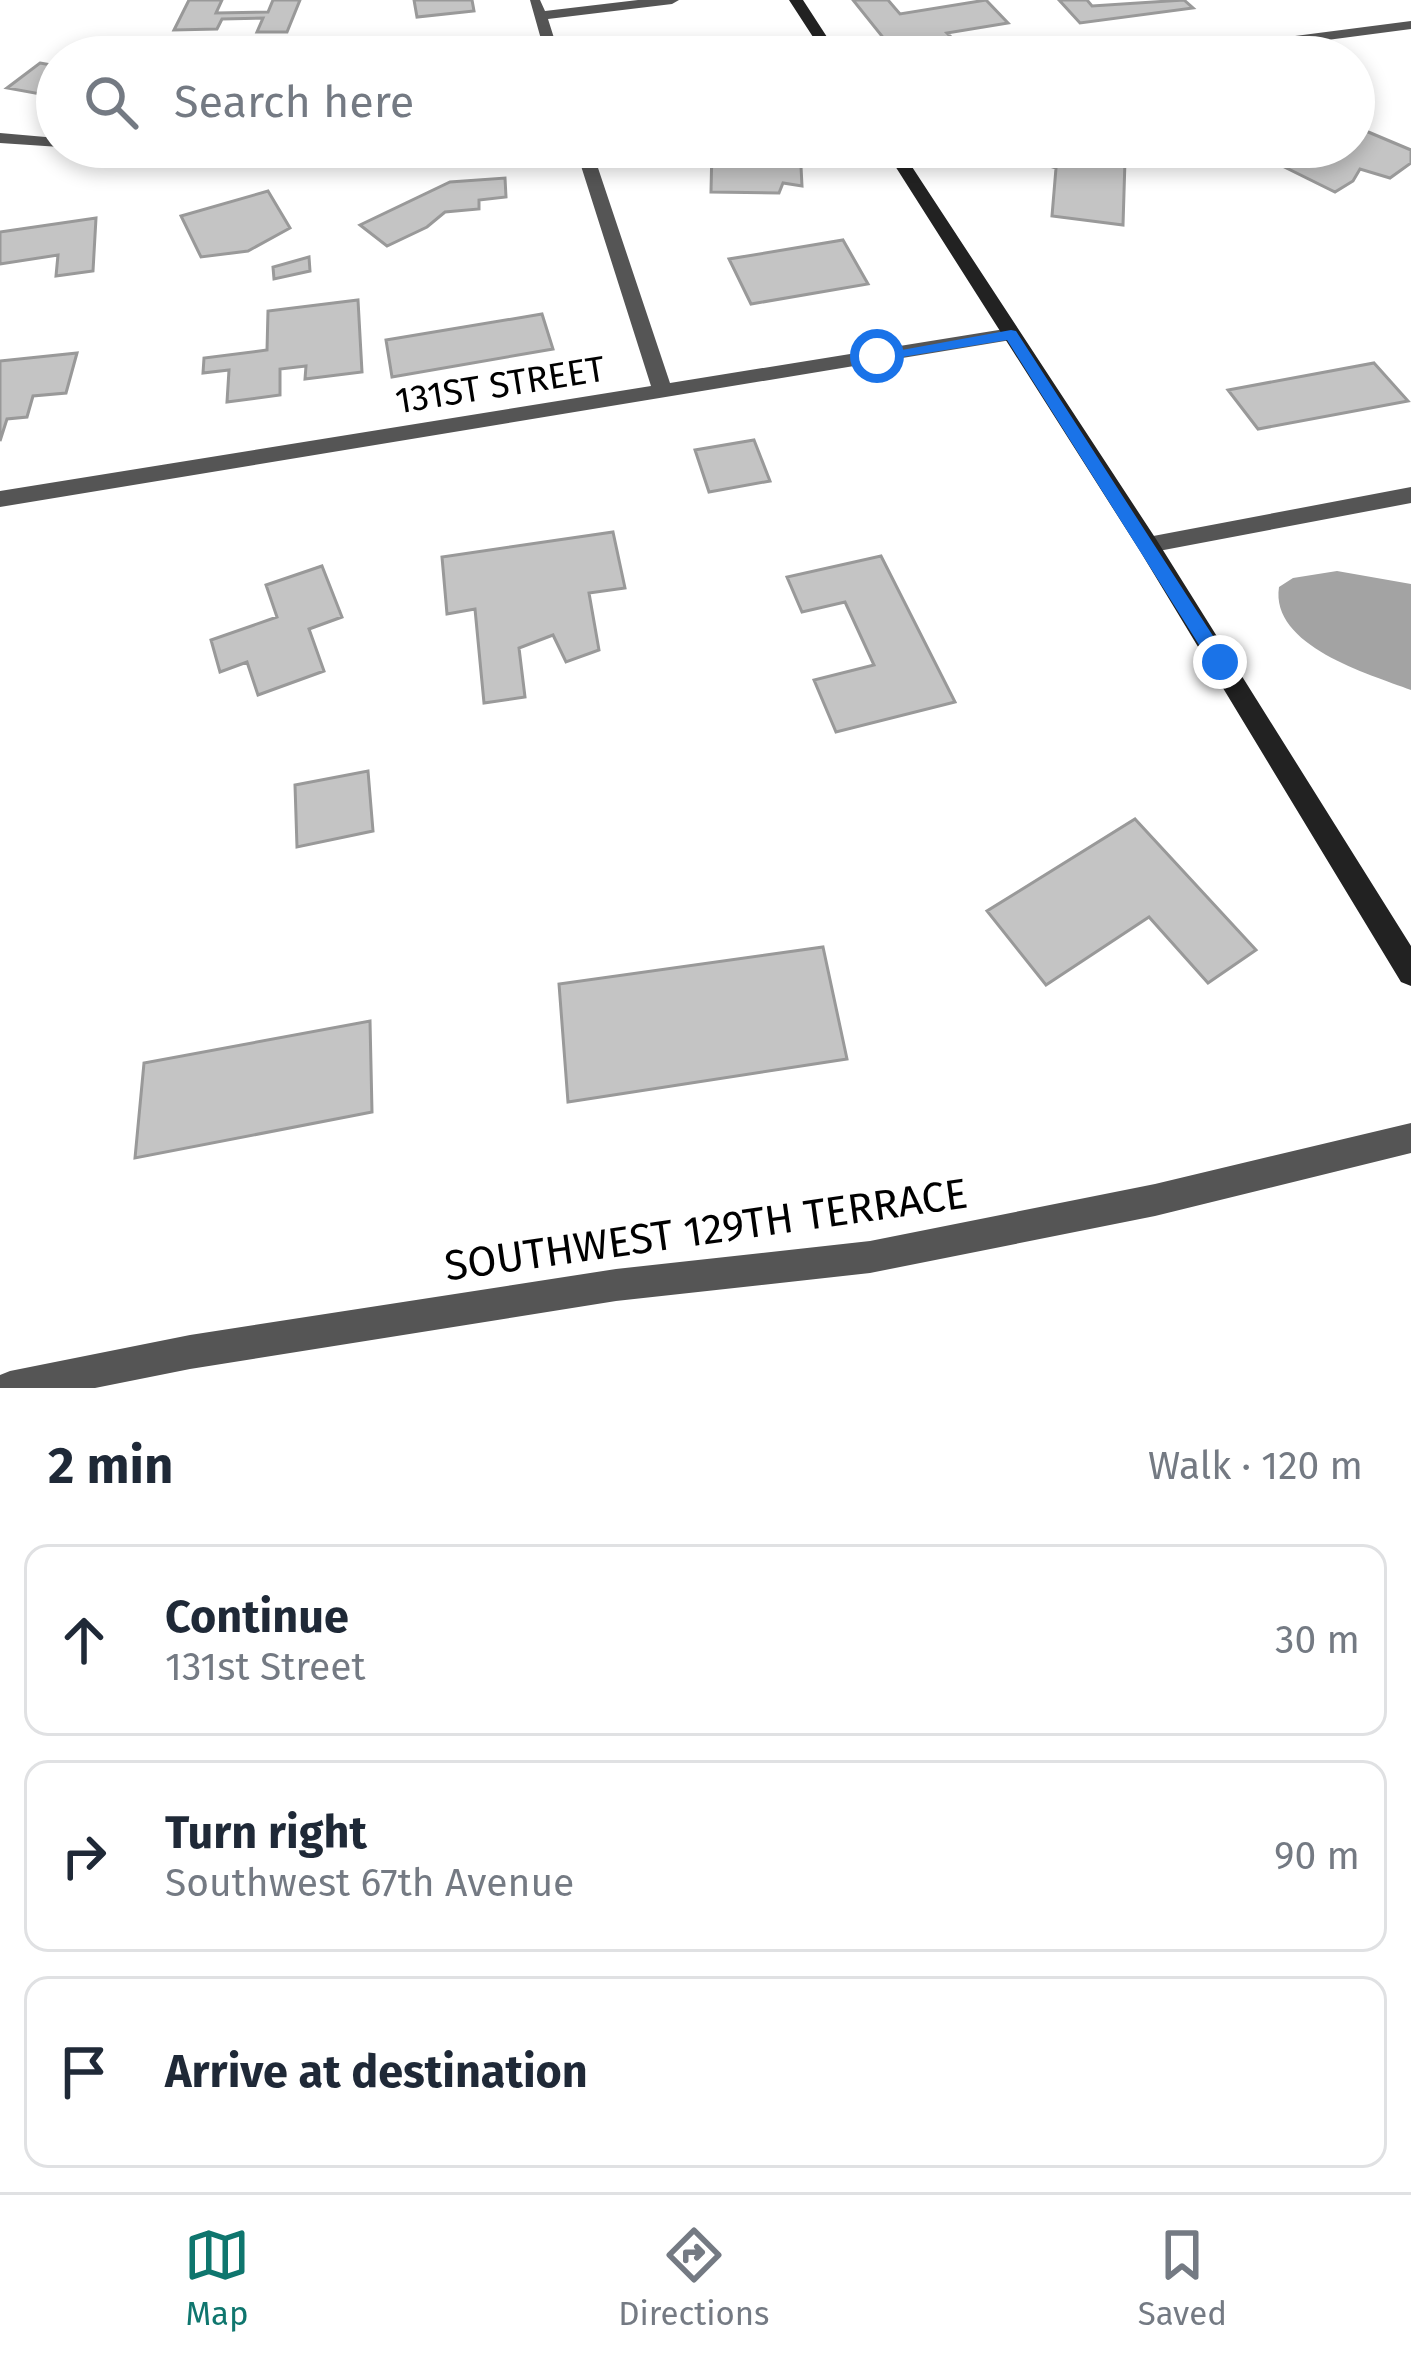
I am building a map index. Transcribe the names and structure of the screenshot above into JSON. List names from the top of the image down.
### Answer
{
  "streets": {
    "street": ["131ST STREET", "SOUTHWEST 129TH TERRACE"]
  },
  "page": {
    "search": "Search here",
    "heading": ["2 min", "Walk · 120 m"],
    "list": [
      ["Continue", "131st Street", "30 m"],
      ["Turn right", "Southwest 67th Avenue", "90 m"],
      "Arrive at destination"
    ],
    "nav": ["Map", "Directions", "Saved"]
  }
}
